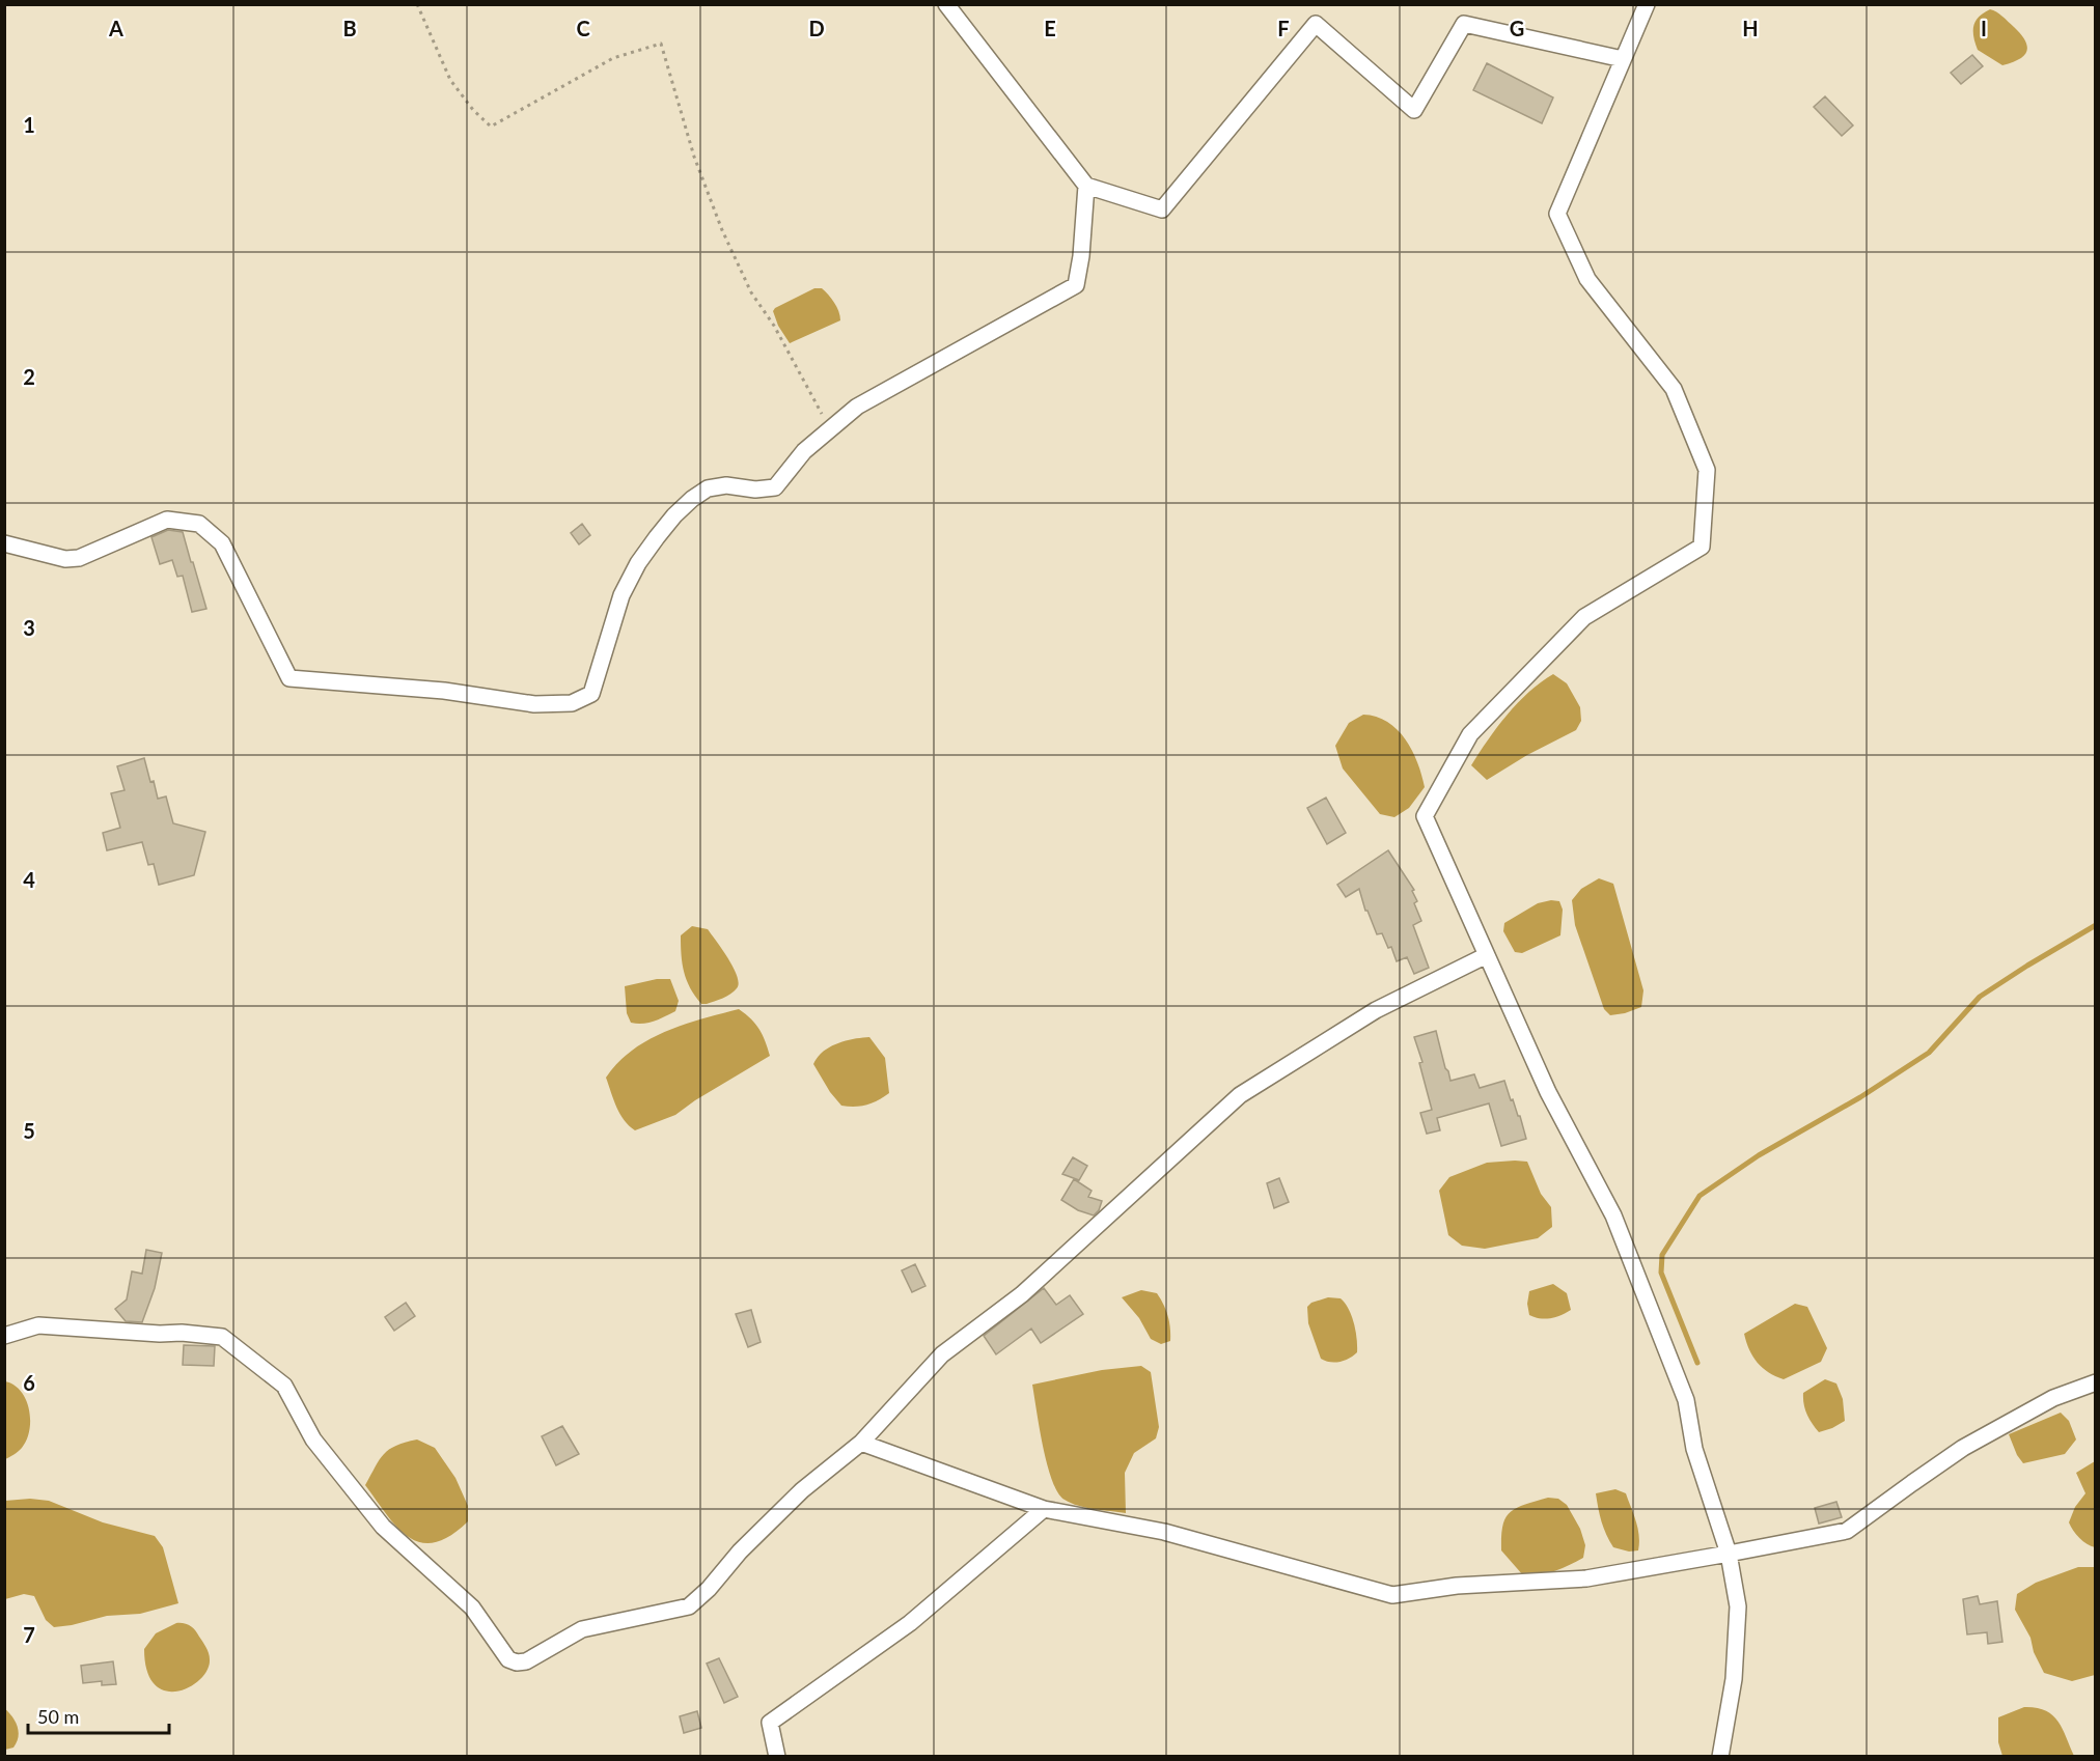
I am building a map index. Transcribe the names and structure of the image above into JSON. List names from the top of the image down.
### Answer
{
  "scale_bar": "50 m",
  "grid": {
    "columns": [
      "A",
      "B",
      "C",
      "D",
      "E",
      "F",
      "G",
      "H",
      "I"
    ],
    "rows": [
      "1",
      "2",
      "3",
      "4",
      "5",
      "6",
      "7"
    ]
  }
}
